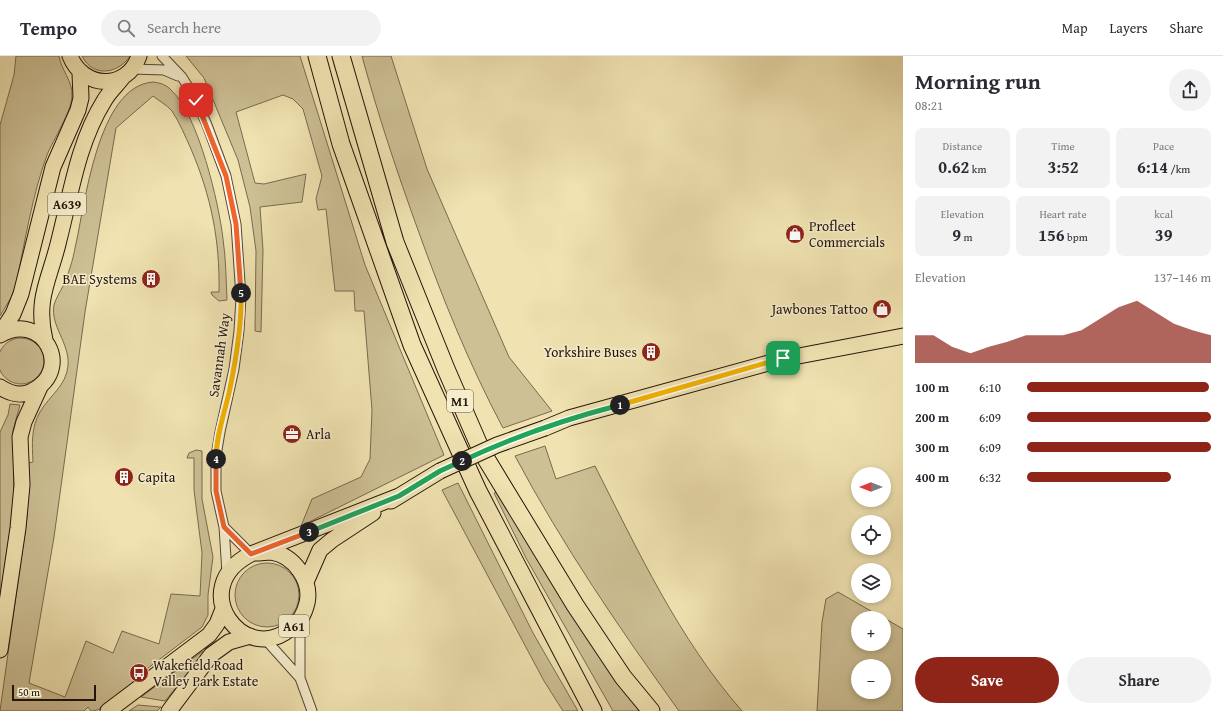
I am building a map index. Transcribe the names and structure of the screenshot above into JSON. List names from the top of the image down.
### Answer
{
  "streets": {
    "highway": ["M1"],
    "main road": ["A639", "A61"],
    "street": ["Savannah Way"]
  },
  "crossings": [
    ["Savannah Way", "A61"]
  ],
  "places": {
    "shop": ["Profleet Commercials", "Jawbones Tattoo"],
    "building": ["BAE Systems", "Yorkshire Buses", "Capita"],
    "office": ["Arla"],
    "bus stop": ["Wakefield Road Valley Park Estate"]
  },
  "scale_bar": "50 m",
  "north": "left",
  "page": {
    "header": "Tempo",
    "search": "Search here",
    "nav": ["Map", "Layers", "Share"],
    "heading": ["Morning run", "08:21"],
    "stats": [
      ["Distance", "0.62 km"],
      ["Time", "3:52"],
      ["Pace", "6:14 /km"],
      ["Elevation", "9 m"],
      ["Heart rate", "156 bpm"],
      ["kcal", "39"]
    ],
    "chart": ["Elevation", "137–146 m"],
    "pins": [
      "5",
      "1",
      "4",
      "2",
      "3"
    ],
    "list": [
      {
        "name": "100 m",
        "note": "6:10"
      },
      {
        "name": "200 m",
        "note": "6:09"
      },
      {
        "name": "300 m",
        "note": "6:09"
      },
      {
        "name": "400 m",
        "note": "6:32"
      }
    ],
    "map_buttons": ["+", "−"],
    "buttons": ["Save", "Share"],
    "scale": "50 m"
  }
}
